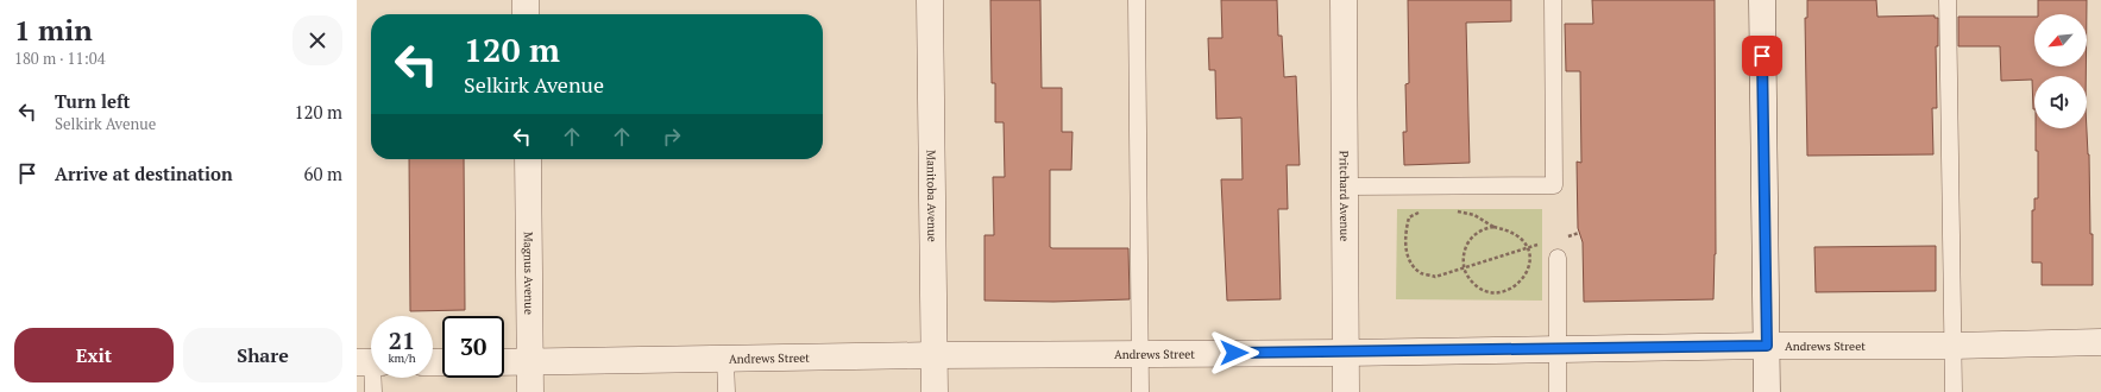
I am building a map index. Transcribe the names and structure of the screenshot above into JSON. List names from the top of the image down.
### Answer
{
  "streets": {
    "street": [
      "Manitoba Avenue",
      "Pritchard Avenue",
      "Magnus Avenue",
      "Andrews Street"
    ]
  },
  "crossings": [
    ["Manitoba Avenue", "Andrews Street"],
    ["Pritchard Avenue", "Andrews Street"],
    ["Magnus Avenue", "Andrews Street"]
  ],
  "north": "bottom left",
  "page": {
    "heading": ["1 min", "180 m · 11:04"],
    "turn": ["120 m", "Selkirk Avenue"],
    "list": [
      {
        "name": "Turn left",
        "note": "Selkirk Avenue",
        "value": "120 m"
      },
      {
        "name": "Arrive at destination",
        "value": "60 m"
      }
    ],
    "speed": "21 km/h",
    "limit": "30",
    "buttons": ["Exit", "Share"]
  }
}
